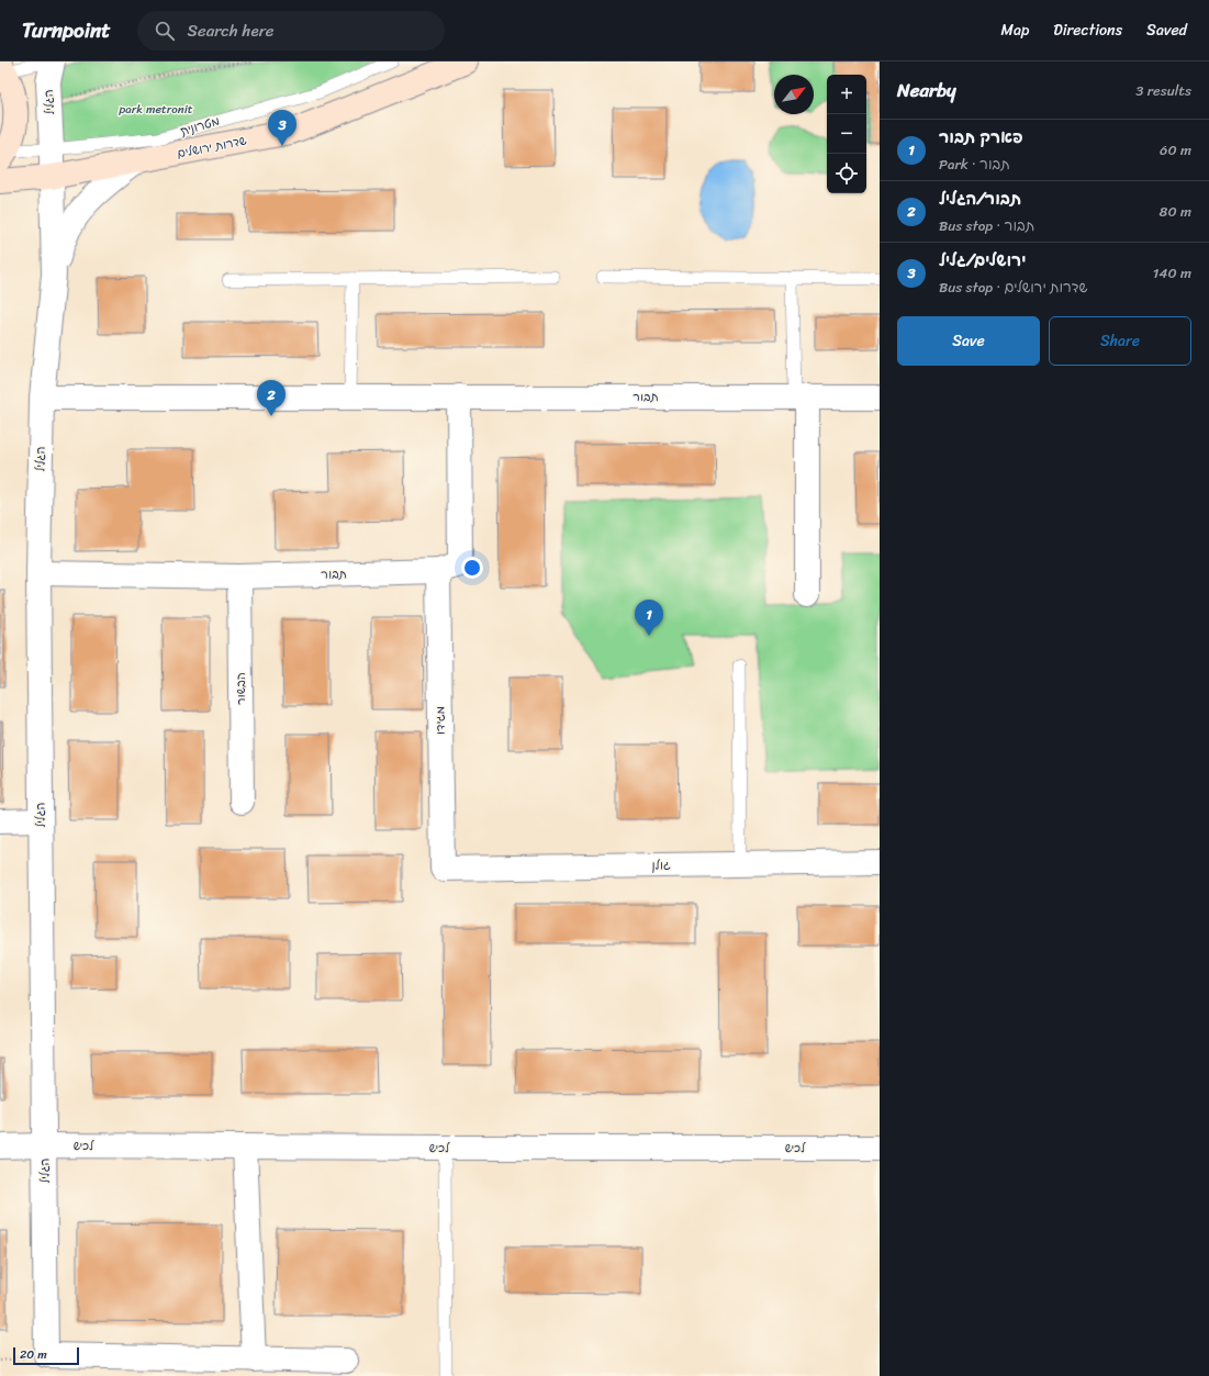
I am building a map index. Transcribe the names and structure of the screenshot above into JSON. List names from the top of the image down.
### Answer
{
  "streets": {
    "main road": ["שדרות ירושלים"],
    "street": [
      "הגליל",
      "תבור",
      "הבשור",
      "מגידו",
      "גולן",
      "לכיש"
    ],
    "lane": ["מטרונית"]
  },
  "crossings": [
    ["הגליל", "מטרונית"],
    ["הגליל", "שדרות ירושלים"],
    ["הגליל", "תבור"],
    ["הגליל", "לכיש"],
    ["תבור", "הבשור"],
    ["תבור", "מגידו"],
    ["מגידו", "גולן"]
  ],
  "parks": ["park metronit"],
  "scale_bar": "20 m",
  "north": "top right",
  "page": {
    "header": "Turnpoint",
    "search": "Search here",
    "nav": ["Map", "Directions", "Saved"],
    "heading": ["Nearby", "3 results"],
    "map_buttons": ["+", "−"],
    "pins": ["3", "2", "1"],
    "list": [
      {
        "mark": "1",
        "name": "פארק תבור",
        "note": "Park · תבור",
        "value": "60 m"
      },
      {
        "mark": "2",
        "name": "תבור/הגליל",
        "note": "Bus stop · תבור",
        "value": "80 m"
      },
      {
        "mark": "3",
        "name": "ירושלים/גליל",
        "note": "Bus stop · שדרות ירושלים",
        "value": "140 m"
      }
    ],
    "buttons": ["Save", "Share"],
    "scale": "20 m"
  }
}
